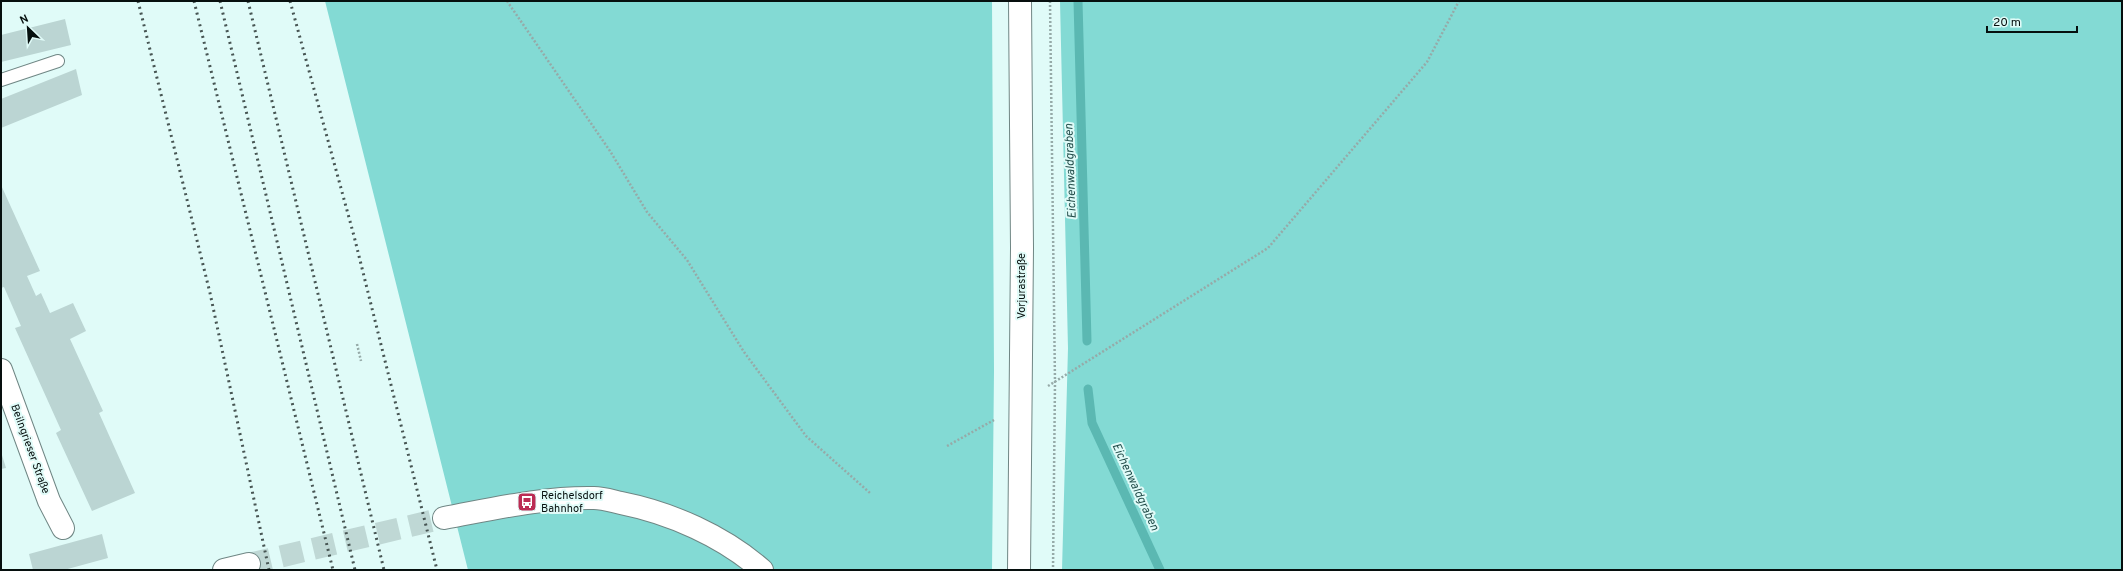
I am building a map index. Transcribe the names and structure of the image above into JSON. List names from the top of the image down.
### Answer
{
  "streets": {
    "main road": ["Vorjurastraße", "Beilngrieser Straße"]
  },
  "water": ["Eichenwaldgraben"],
  "places": {
    "bus stop": ["Reichelsdorf Bahnhof"]
  },
  "scale_bar": "20 m",
  "north": "top left"
}
